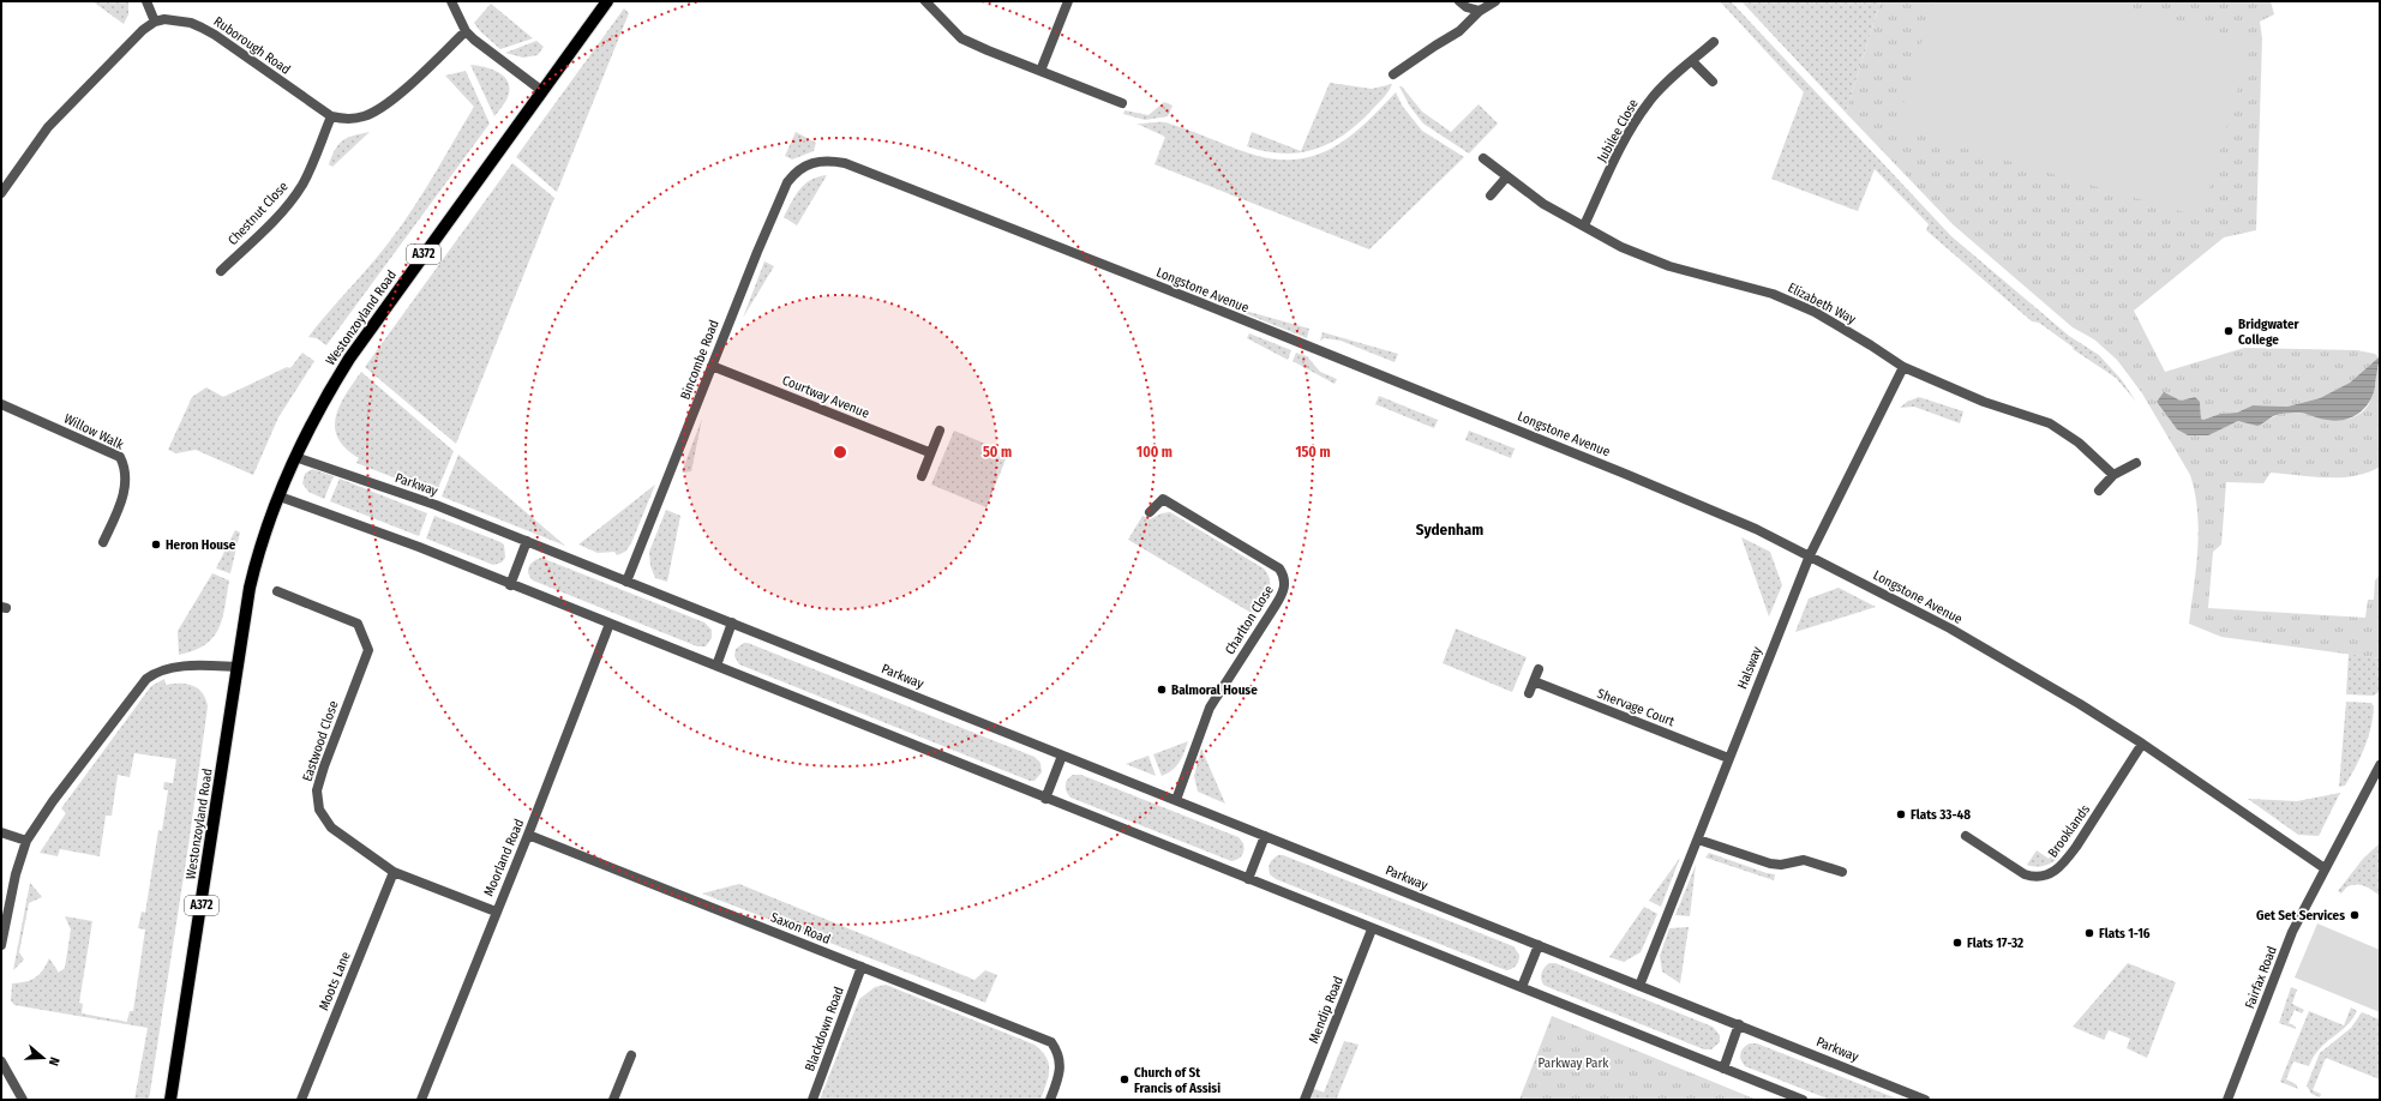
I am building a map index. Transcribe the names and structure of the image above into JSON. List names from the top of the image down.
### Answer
{
  "streets": {
    "main road": ["A372", "Westonzoyland Road"],
    "street": [
      "Ruborough Road",
      "Jubilee Close",
      "Chestnut Close",
      "Longstone Avenue",
      "Elizabeth Way",
      "Bincombe Road",
      "Courtway Avenue",
      "Willow Walk",
      "Parkway",
      "Charlton Close",
      "Halsway",
      "Shervage Court",
      "Eastwood Close",
      "Brooklands",
      "Moorland Road",
      "Saxon Road",
      "Fairfax Road",
      "Moots Lane",
      "Mendip Road",
      "Blackdown Road"
    ]
  },
  "crossings": [
    ["Ruborough Road", "Chestnut Close"],
    ["Jubilee Close", "Elizabeth Way"],
    ["Longstone Avenue", "Bincombe Road"],
    ["Longstone Avenue", "Halsway"],
    ["Longstone Avenue", "Brooklands"],
    ["Longstone Avenue", "Fairfax Road"],
    ["Elizabeth Way", "Halsway"],
    ["Westonzoyland Road", "Parkway"],
    ["Bincombe Road", "Courtway Avenue"],
    ["Bincombe Road", "Parkway"],
    ["Parkway", "Charlton Close"],
    ["Parkway", "Halsway"],
    ["Halsway", "Shervage Court"],
    ["Eastwood Close", "Moorland Road"],
    ["Eastwood Close", "Moots Lane"],
    ["Moorland Road", "Saxon Road"],
    ["Saxon Road", "Blackdown Road"]
  ],
  "districts": ["Sydenham"],
  "parks": ["Parkway Park"],
  "places": [
    "Bridgwater College",
    "Heron House",
    "Balmoral House",
    "Flats 33-48",
    "Get Set Services",
    "Flats 1-16",
    "Flats 17-32",
    "Church of St Francis of Assisi"
  ],
  "north": "right",
  "rings": ["50 m", "100 m", "150 m"]
}
